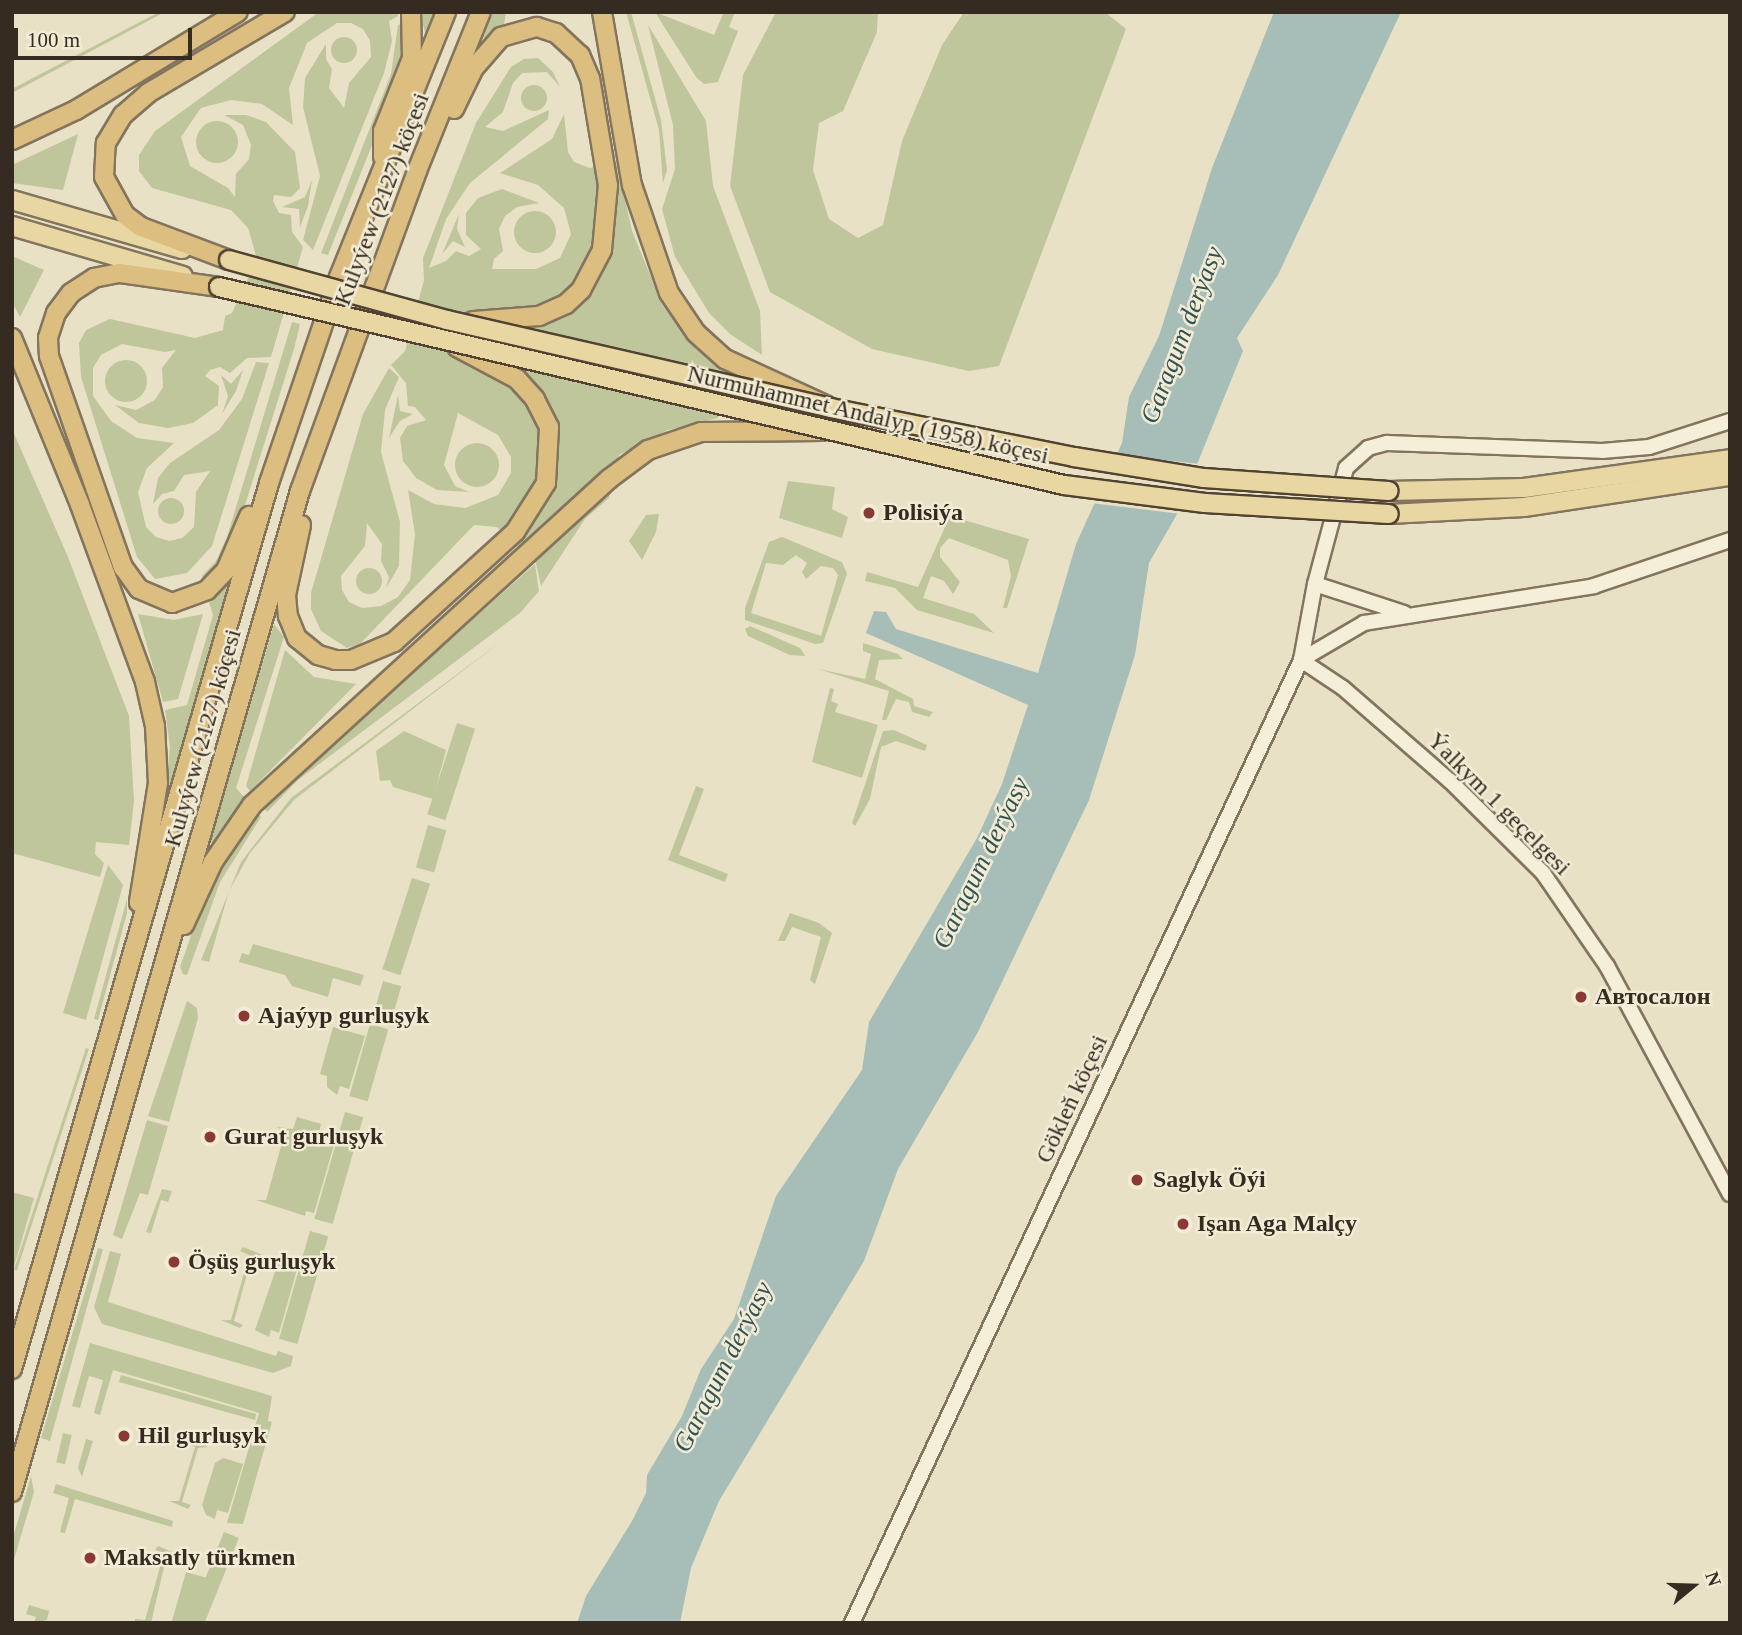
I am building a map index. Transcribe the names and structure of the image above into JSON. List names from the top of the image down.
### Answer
{
  "streets": {
    "highway": ["Kulyýew (2127) köçesi"],
    "main road": ["Nurmuhammet Andalyp (1958) köçesi"],
    "street": ["Ýalkym 1 geçelgesi", "Gökleň köçesi"]
  },
  "crossings": [
    ["Ýalkym 1 geçelgesi", "Gökleň köçesi"]
  ],
  "water": ["Garagum derýasy"],
  "places": [
    "Polisiýa",
    "Автосалон",
    "Ajaýyp gurluşyk",
    "Gurat gurluşyk",
    "Saglyk Öýi",
    "Işan Aga Malçy",
    "Öşüş gurluşyk",
    "Hil gurluşyk",
    "Maksatly türkmen"
  ],
  "scale_bar": "100 m",
  "north": "right"
}
